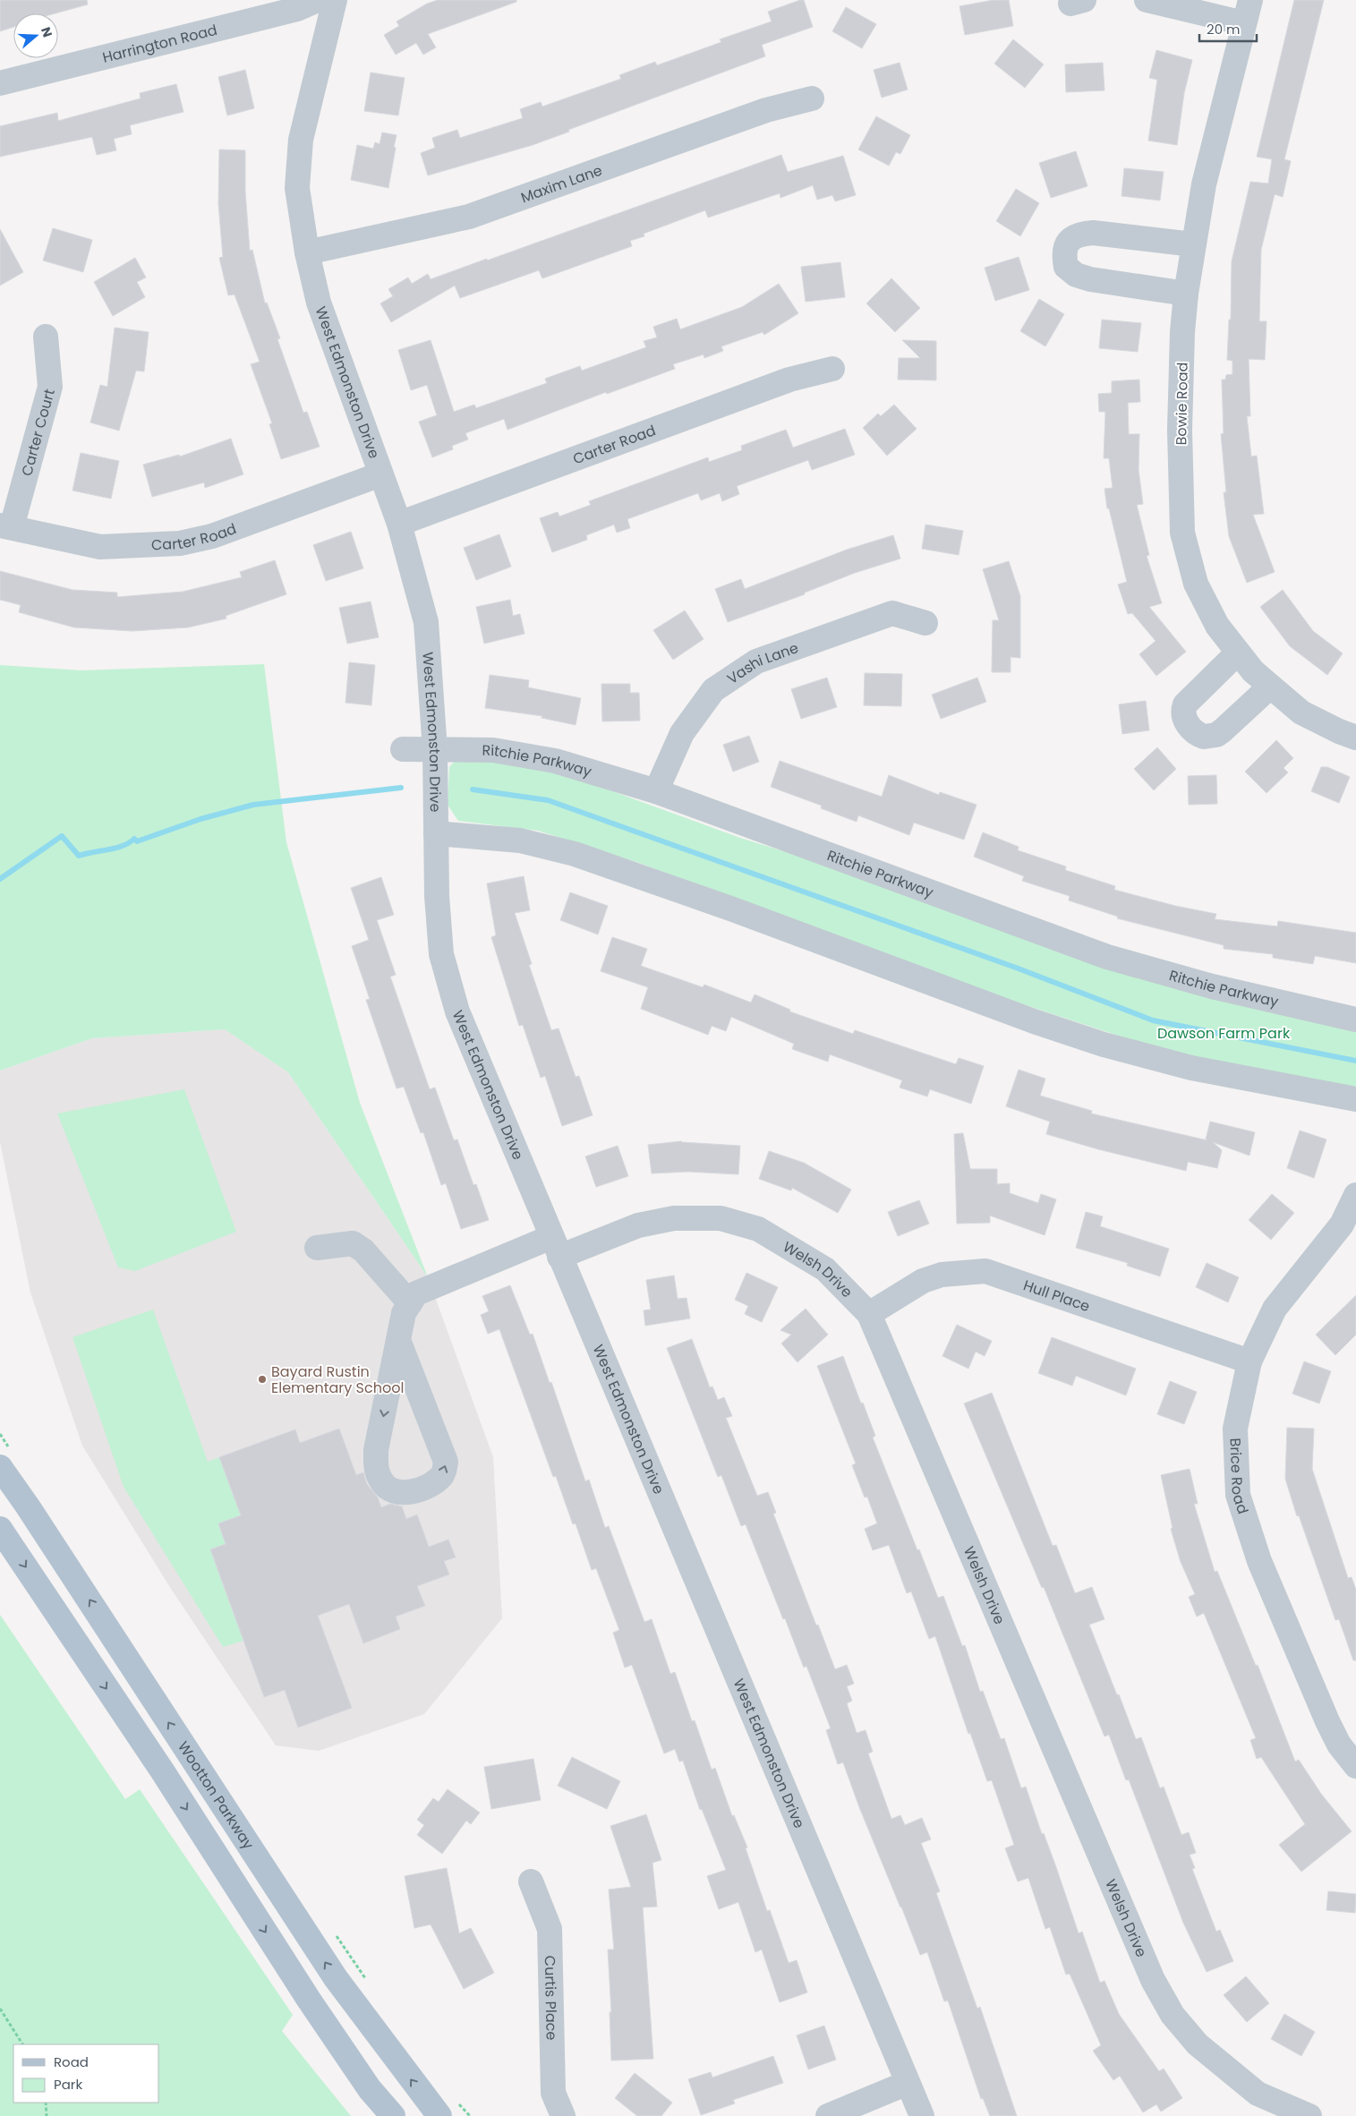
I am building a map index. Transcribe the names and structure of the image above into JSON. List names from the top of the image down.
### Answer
{
  "streets": {
    "main road": ["Wootton Parkway"],
    "street": [
      "Harrington Road",
      "Maxim Lane",
      "West Edmonston Drive",
      "Bowie Road",
      "Carter Court",
      "Carter Road",
      "Vashi Lane",
      "Ritchie Parkway",
      "Welsh Drive",
      "Hull Place",
      "Brice Road",
      "Curtis Place"
    ]
  },
  "crossings": [
    ["Maxim Lane", "West Edmonston Drive"],
    ["West Edmonston Drive", "Carter Road"],
    ["West Edmonston Drive", "Ritchie Parkway"],
    ["West Edmonston Drive", "Welsh Drive"],
    ["Carter Court", "Carter Road"],
    ["Vashi Lane", "Ritchie Parkway"],
    ["Welsh Drive", "Hull Place"],
    ["Hull Place", "Brice Road"]
  ],
  "parks": ["Dawson Farm Park"],
  "places": ["Bayard Rustin Elementary School"],
  "legend": ["Road", "Park"],
  "scale_bar": "20 m",
  "north": "right"
}
